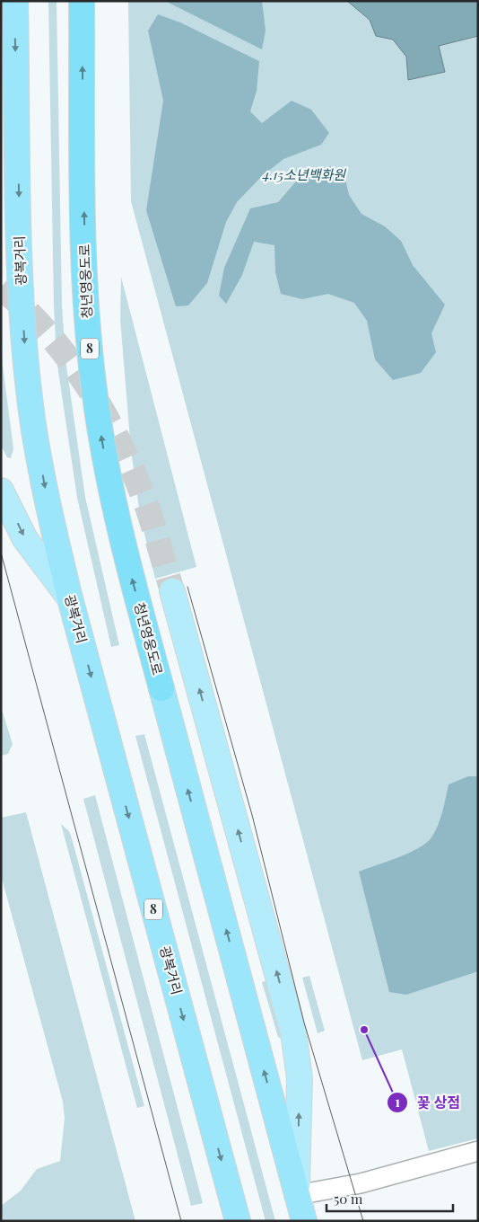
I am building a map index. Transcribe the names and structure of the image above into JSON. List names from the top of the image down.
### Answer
{
  "streets": {
    "highway": ["광복거리", "청년영웅도로", "8"]
  },
  "crossings": [
    ["청년영웅도로", "8"]
  ],
  "one_way": ["광복거리", "청년영웅도로"],
  "parks": ["4.15소년백화원"],
  "places": ["꽃 상점"],
  "scale_bar": "50 m"
}
